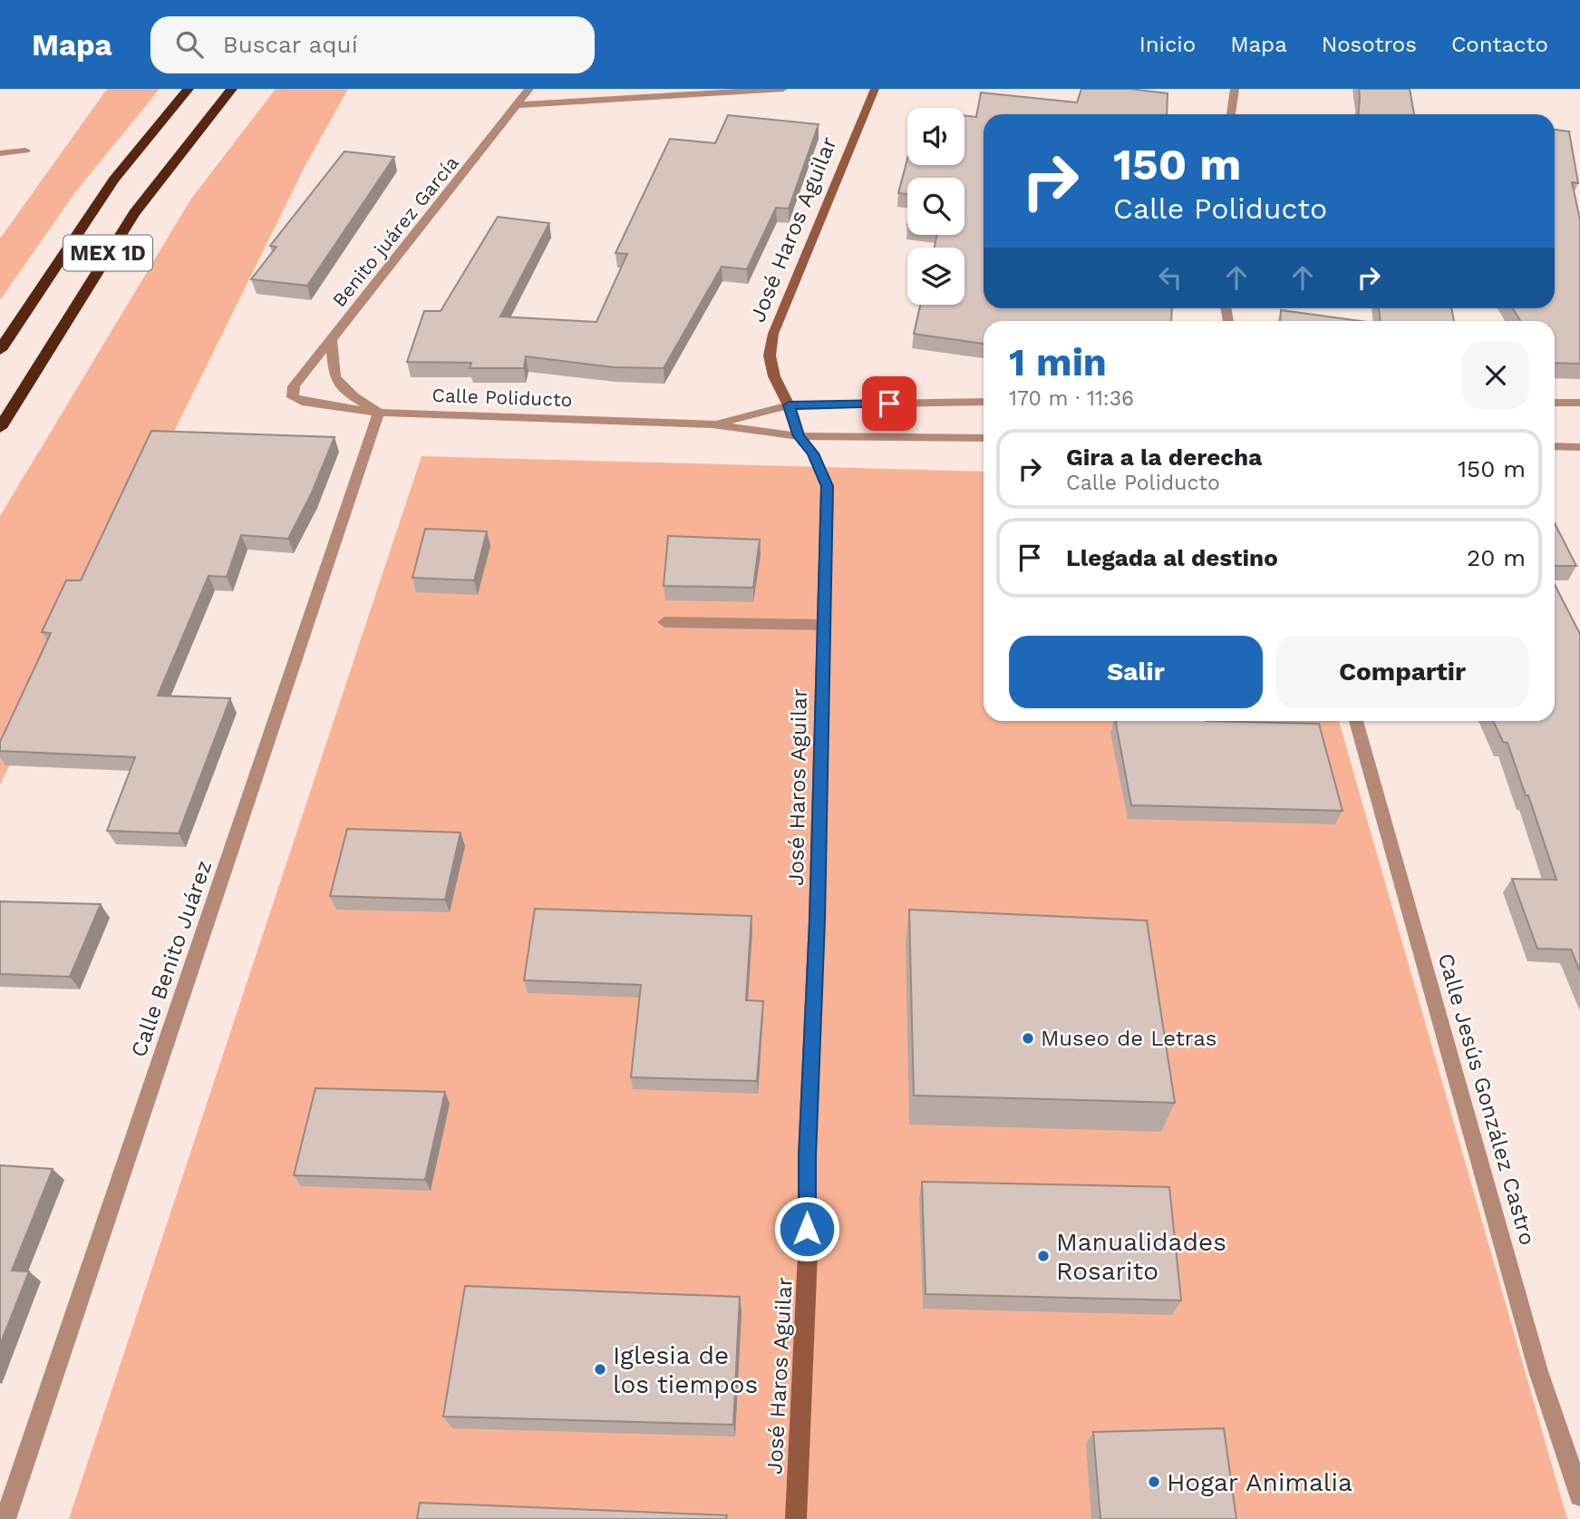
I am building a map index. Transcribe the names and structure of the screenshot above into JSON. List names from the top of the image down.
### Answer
{
  "streets": {
    "highway": ["MEX 1D"],
    "street": [
      "José Haros Aguilar",
      "Benito juárez García",
      "Calle Poliducto",
      "Calle Benito Juárez",
      "Calle Jesús González Castro"
    ]
  },
  "crossings": [
    ["José Haros Aguilar", "Calle Poliducto"],
    ["Benito juárez García", "Calle Poliducto"],
    ["Calle Poliducto", "Calle Benito Juárez"]
  ],
  "places": [
    "Museo de Letras",
    "Manualidades Rosarito",
    "Iglesia de los tiempos",
    "Hogar Animalia"
  ],
  "page": {
    "header": "Mapa",
    "search": "Buscar aquí",
    "nav": [
      "Inicio",
      "Mapa",
      "Nosotros",
      "Contacto"
    ],
    "turn": ["150 m", "Calle Poliducto"],
    "heading": ["1 min", "170 m · 11:36"],
    "list": [
      {
        "name": "Gira a la derecha",
        "note": "Calle Poliducto",
        "value": "150 m"
      },
      {
        "name": "Llegada al destino",
        "value": "20 m"
      }
    ],
    "buttons": ["Salir", "Compartir"]
  }
}
